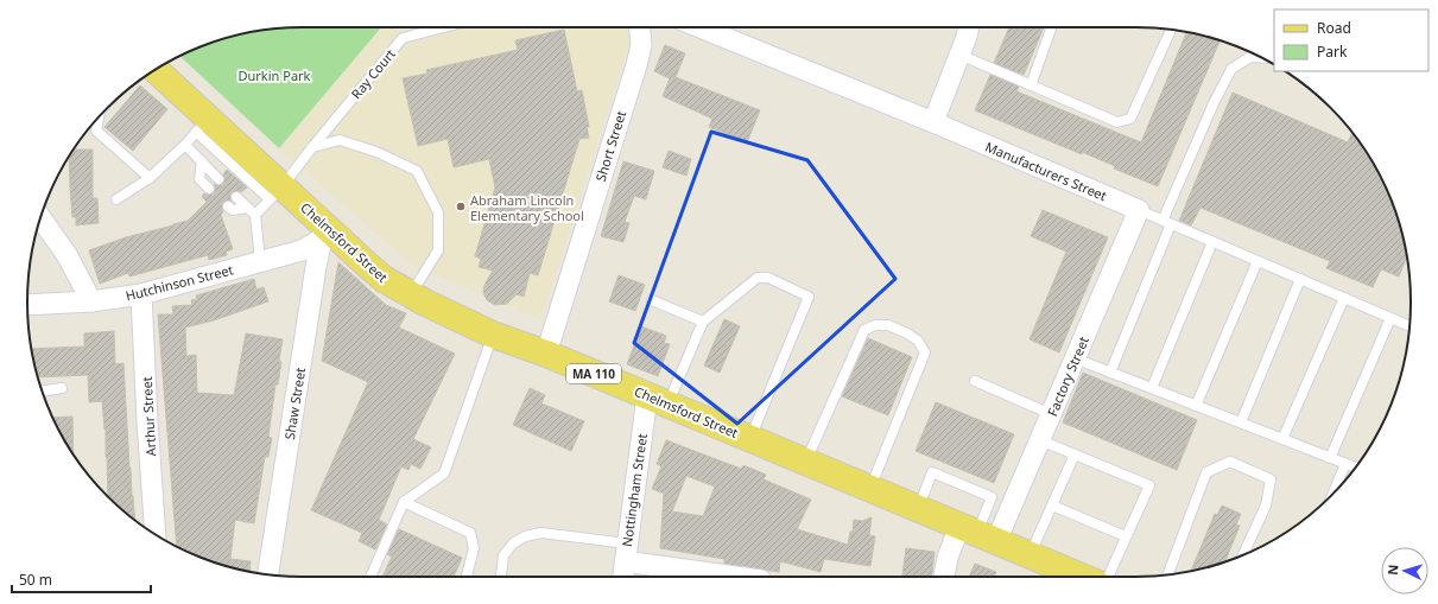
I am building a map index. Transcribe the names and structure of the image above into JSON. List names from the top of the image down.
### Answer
{
  "streets": {
    "main road": ["Chelmsford Street", "MA 110"],
    "street": [
      "Short Street",
      "Manufacturers Street",
      "Hutchinson Street",
      "Factory Street",
      "Shaw Street",
      "Arthur Street",
      "Nottingham Street"
    ],
    "lane": ["Ray Court"]
  },
  "crossings": [
    ["Ray Court", "Chelmsford Street"],
    ["Short Street", "Chelmsford Street"],
    ["Manufacturers Street", "Factory Street"],
    ["Chelmsford Street", "Hutchinson Street"],
    ["Chelmsford Street", "Factory Street"],
    ["Chelmsford Street", "Shaw Street"],
    ["Chelmsford Street", "Nottingham Street"],
    ["Hutchinson Street", "Shaw Street"],
    ["Hutchinson Street", "Arthur Street"]
  ],
  "parks": ["Durkin Park"],
  "places": ["Abraham Lincoln Elementary School"],
  "legend": ["Road", "Park"],
  "scale_bar": "50 m",
  "north": "left"
}
